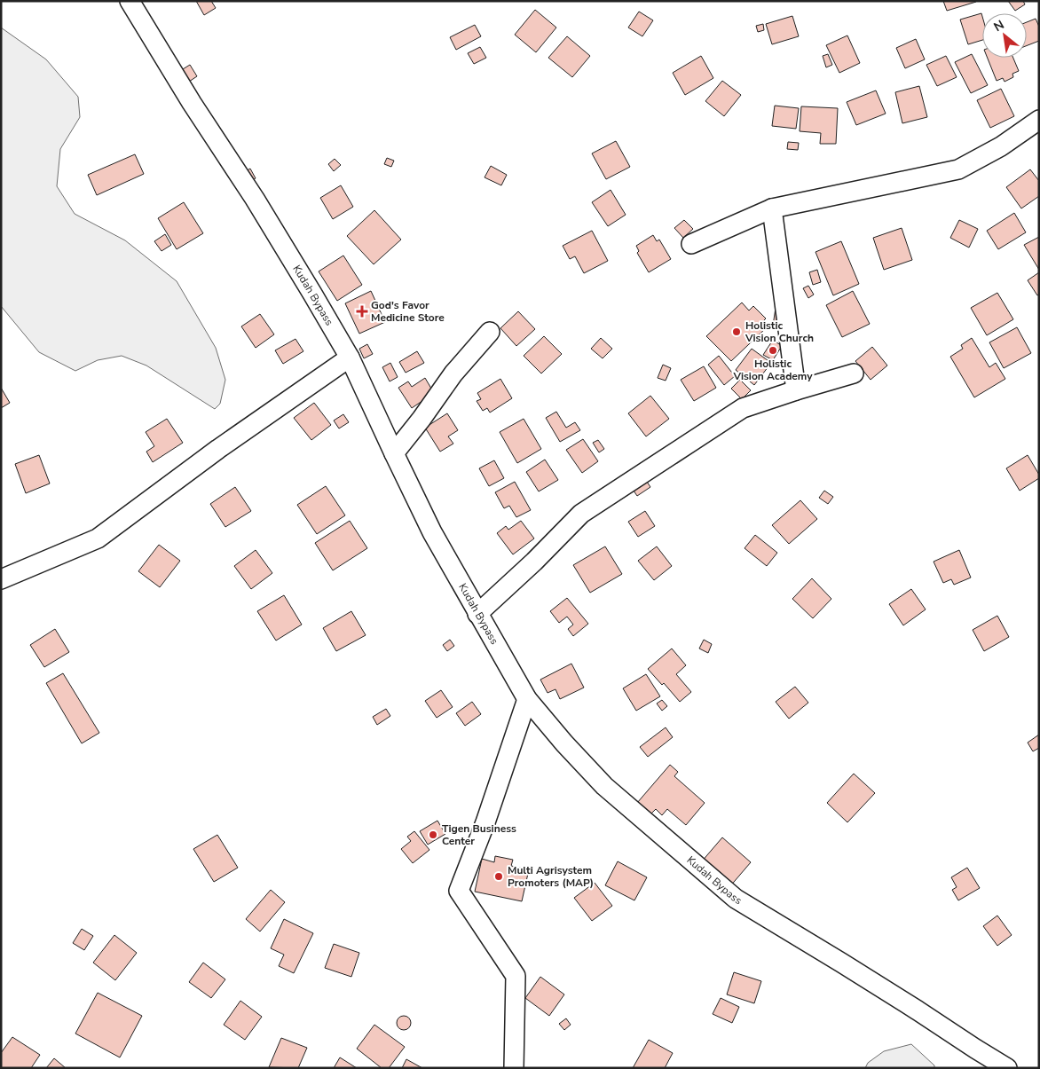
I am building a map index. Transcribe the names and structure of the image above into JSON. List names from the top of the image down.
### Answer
{
  "streets": {
    "street": ["Kudah Bypass"]
  },
  "places": {
    "health": ["God's Favor Medicine Store"],
    "other": [
      "Holistic Vision Church",
      "Holistic Vision Academy",
      "Tigen Business Center",
      "Multi Agrisystem Promoters (MAP)"
    ]
  },
  "north": "top left"
}
